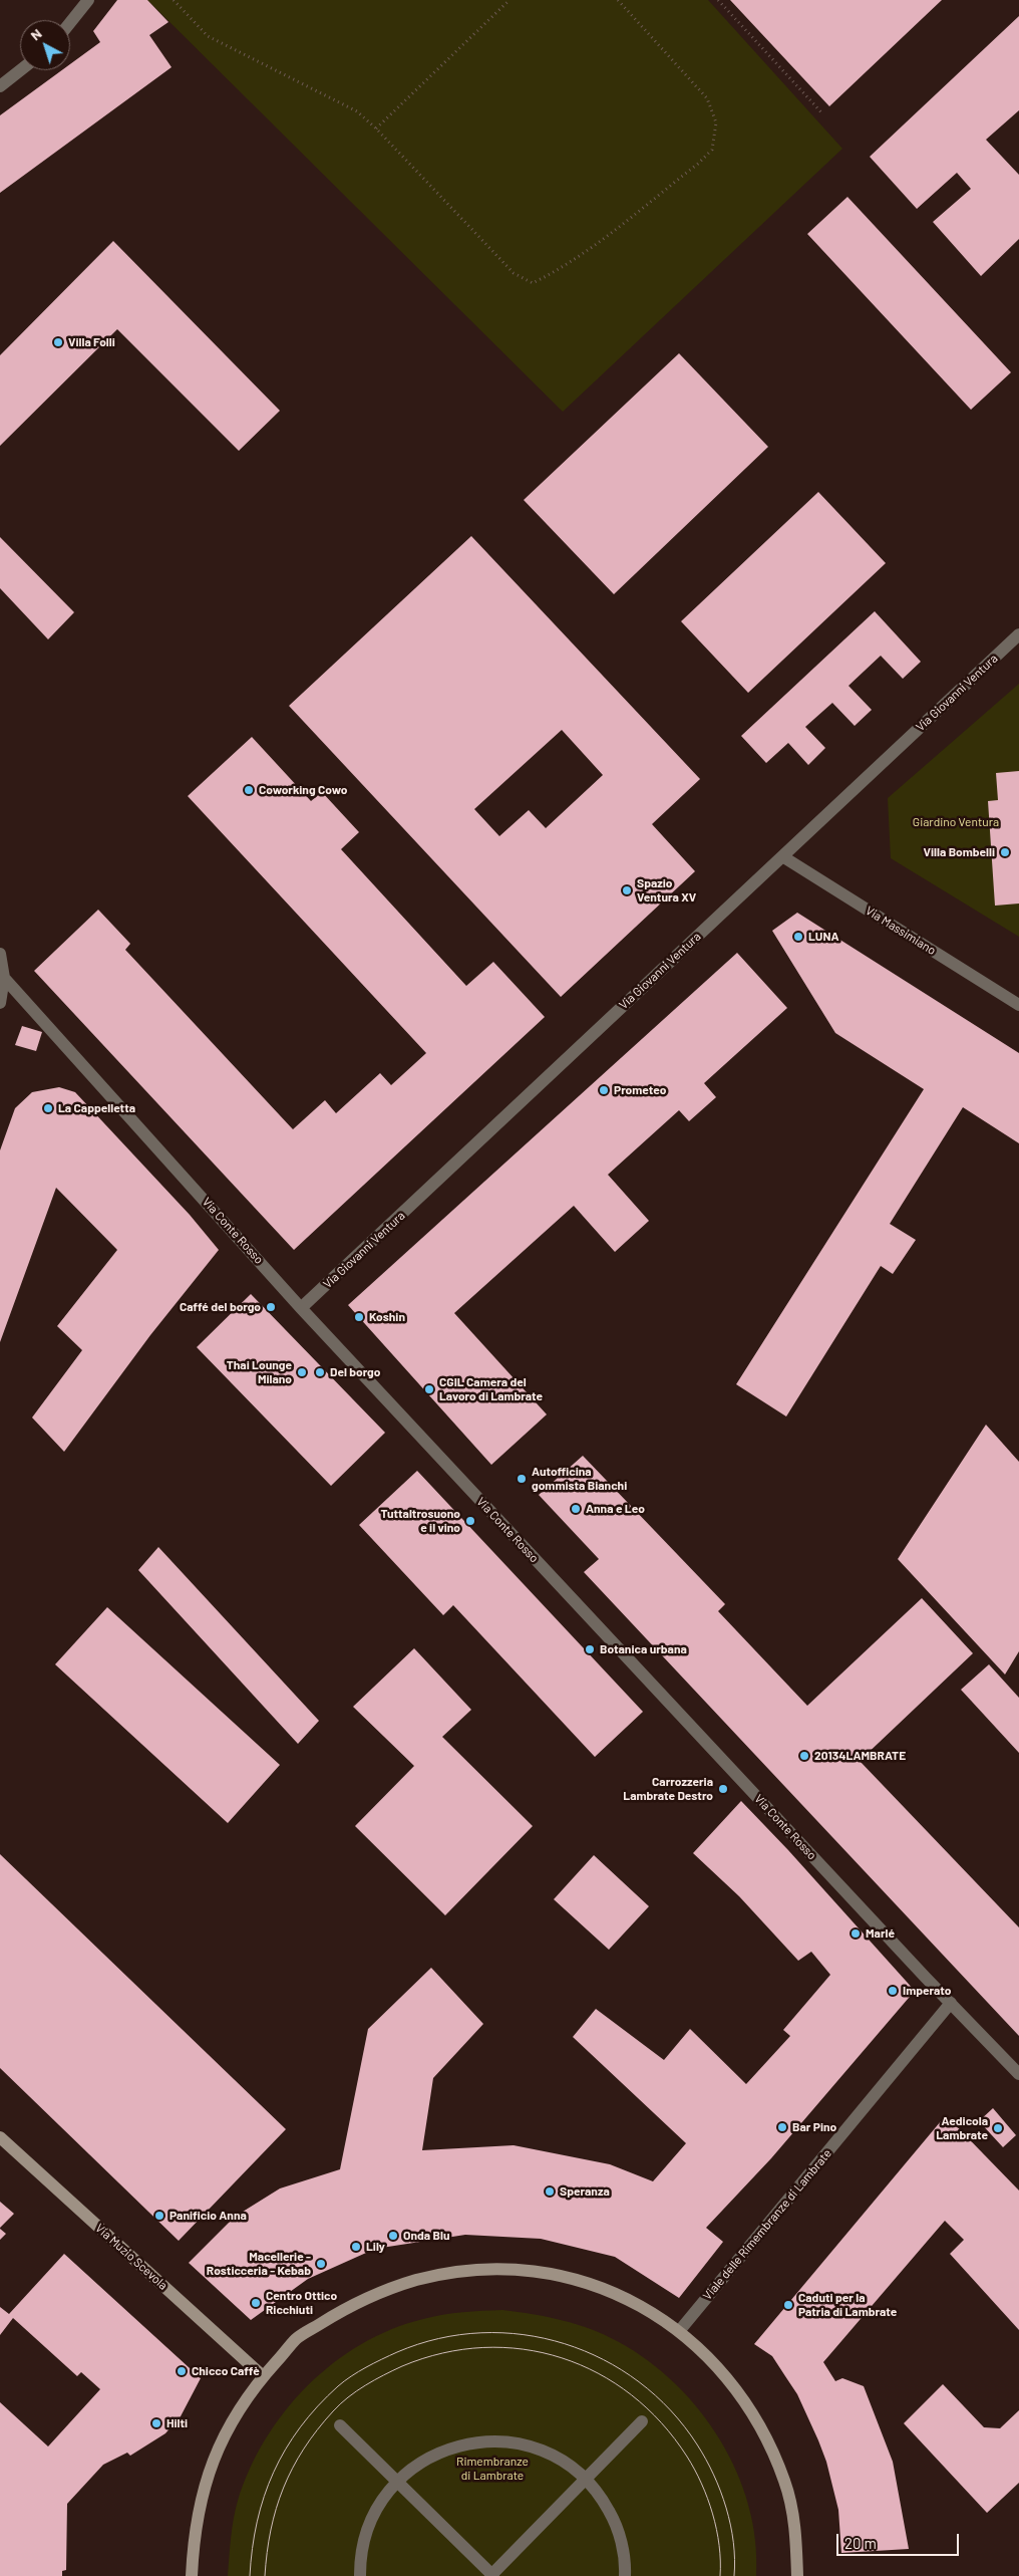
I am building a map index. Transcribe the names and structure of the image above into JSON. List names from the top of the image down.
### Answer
{
  "streets": {
    "street": [
      "Via Giovanni Ventura",
      "Via Massimiano",
      "Via Conte Rosso",
      "Viale delle Rimembranze di Lambrate",
      "Via Muzio Scevola"
    ]
  },
  "crossings": [
    ["Via Giovanni Ventura", "Via Massimiano"],
    ["Via Giovanni Ventura", "Via Conte Rosso"],
    ["Via Conte Rosso", "Viale delle Rimembranze di Lambrate"]
  ],
  "parks": ["Giardino Ventura", "Rimembranze di Lambrate"],
  "places": [
    "Villa Folli",
    "Coworking Cowo",
    "Villa Bombelli",
    "Spazio Ventura XV",
    "LUNA",
    "Prometeo",
    "La Cappelletta",
    "Caffé del borgo",
    "Koshin",
    "Thai Lounge Milano",
    "Del borgo",
    "CGIL Camera del Lavoro di Lambrate",
    "Autofficina gommista Bianchi",
    "Anna e Leo",
    "Tuttaltrosuono e il vino",
    "Botanica urbana",
    "20134LAMBRATE",
    "Carrozzeria Lambrate Destro",
    "Marlé",
    "Imperato",
    "Bar Pino",
    "Aedicola Lambrate",
    "Speranza",
    "Panificio Anna",
    "Onda Blu",
    "Lily",
    "Macellerie - Rosticceria - Kebab",
    "Centro Ottico Ricchiuti",
    "Caduti per la Patria di Lambrate",
    "Chicco Caffè",
    "Hilti"
  ],
  "scale_bar": "20 m",
  "north": "top left"
}
